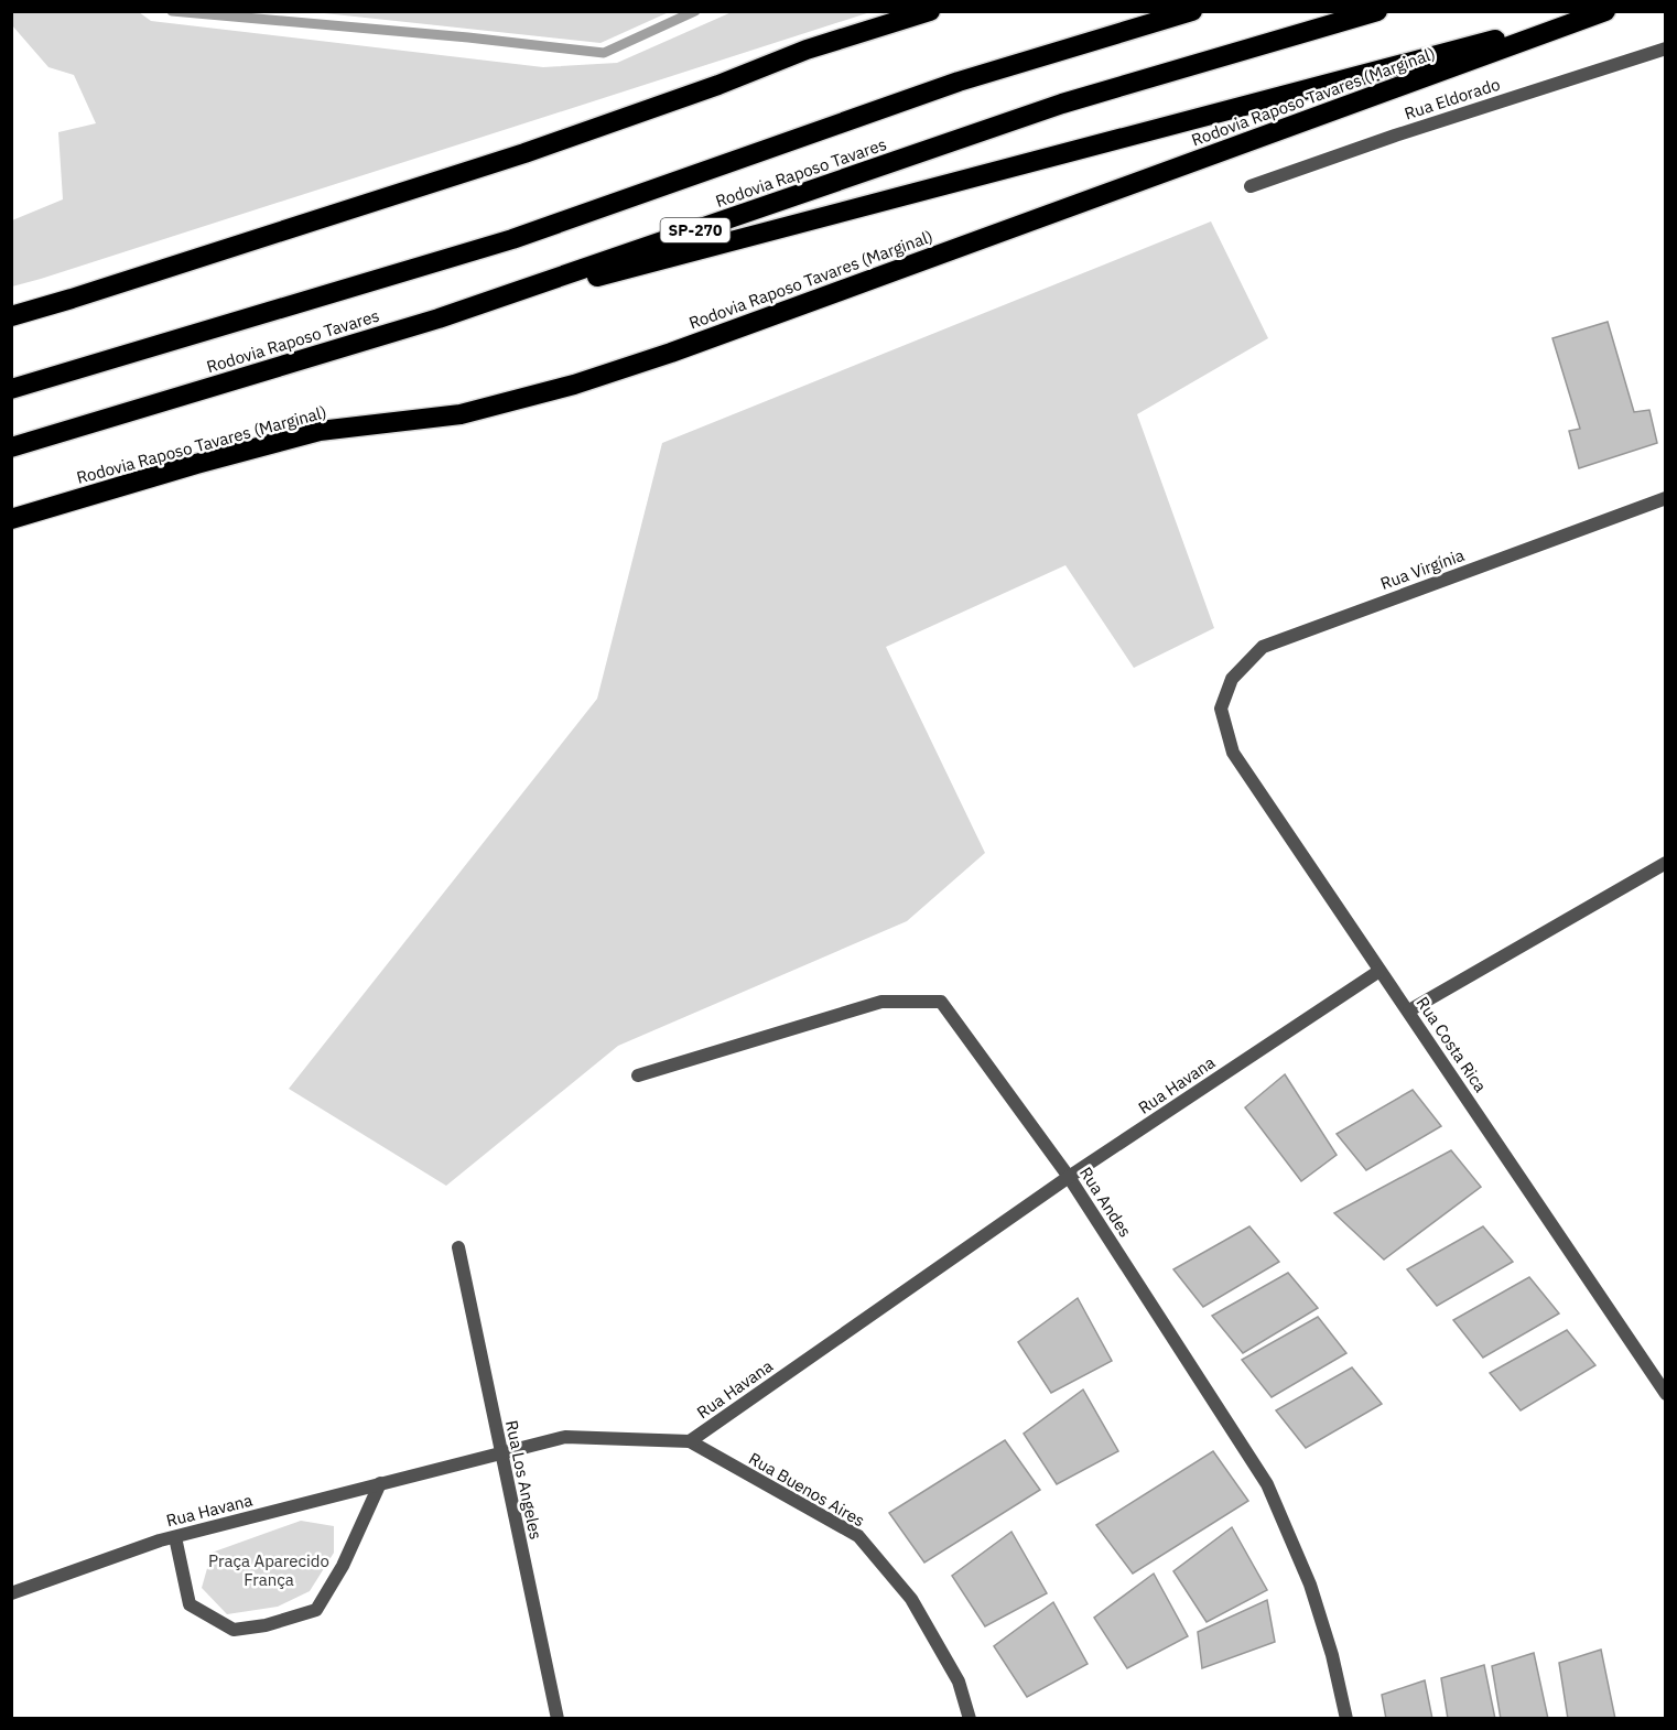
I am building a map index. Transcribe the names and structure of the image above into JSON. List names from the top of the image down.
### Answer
{
  "streets": {
    "highway": ["Rodovia Raposo Tavares (Marginal)", "Rodovia Raposo Tavares", "SP-270"],
    "street": [
      "Rua Eldorado",
      "Rua Virgínia",
      "Rua Costa Rica",
      "Rua Havana",
      "Rua Andes",
      "Rua Los Angeles",
      "Rua Buenos Aires"
    ]
  },
  "crossings": [
    ["Rua Virgínia", "Rua Costa Rica"],
    ["Rua Costa Rica", "Rua Havana"],
    ["Rua Havana", "Rua Andes"],
    ["Rua Havana", "Rua Los Angeles"],
    ["Rua Havana", "Rua Buenos Aires"]
  ],
  "parks": ["Praça Aparecido França"]
}
